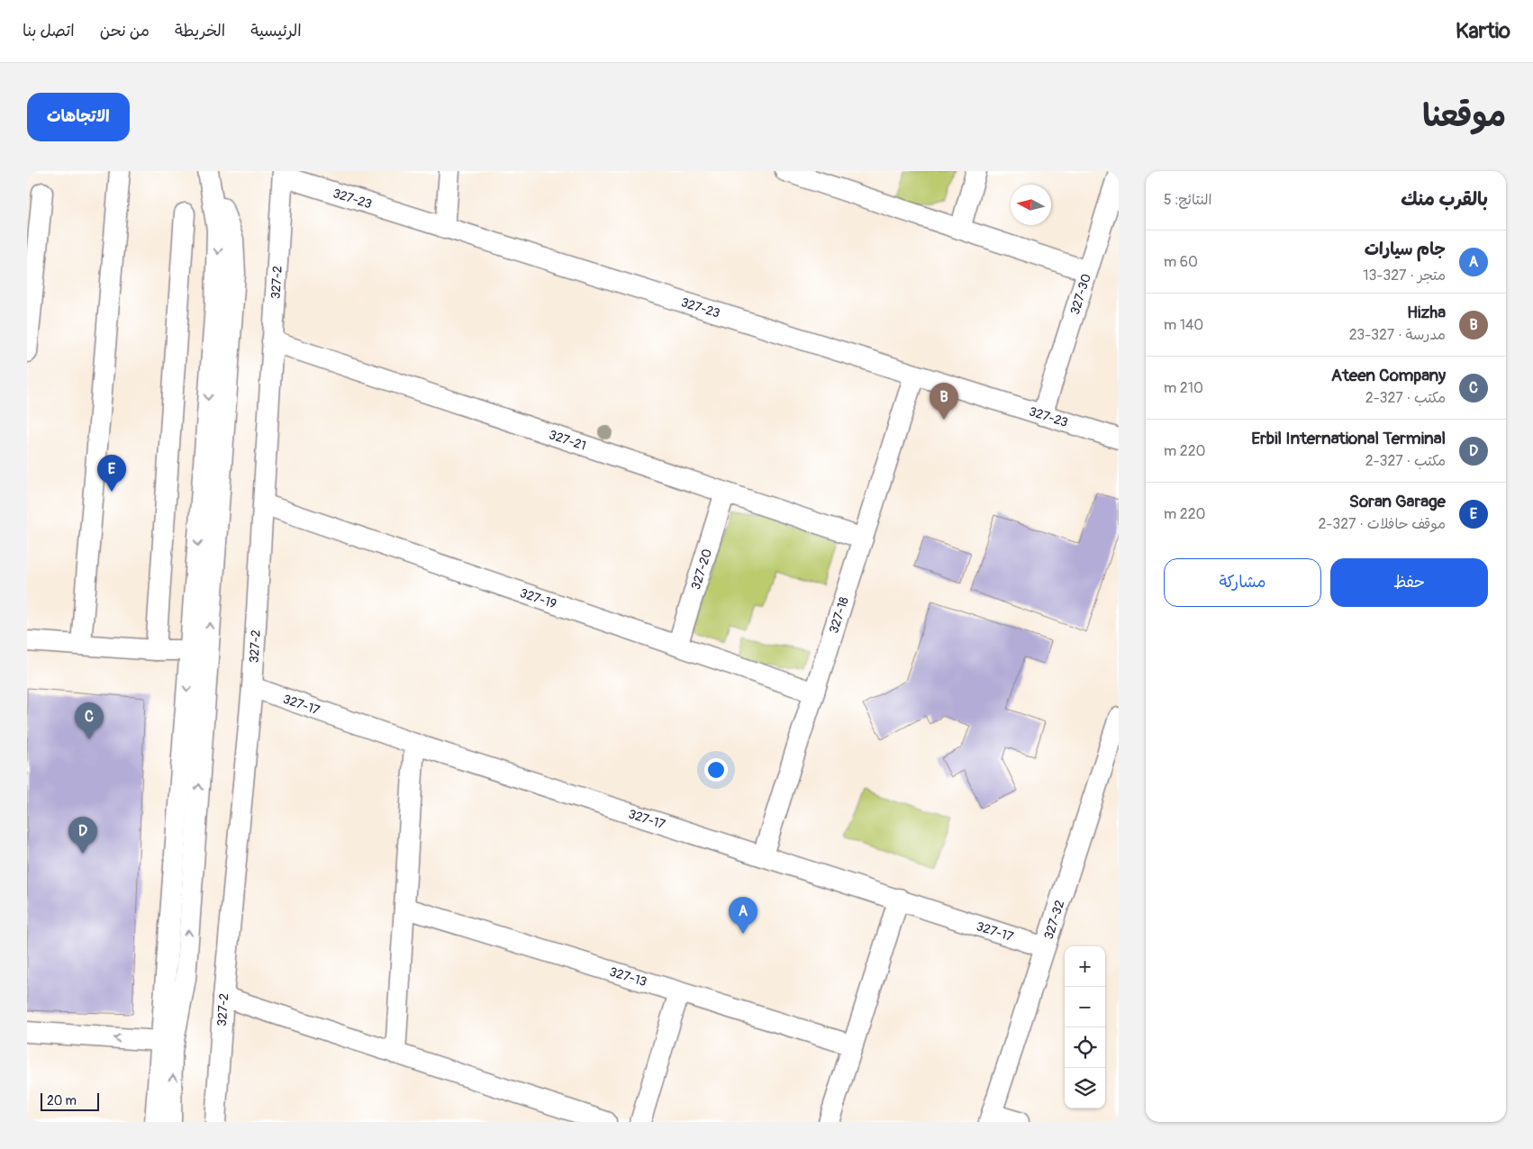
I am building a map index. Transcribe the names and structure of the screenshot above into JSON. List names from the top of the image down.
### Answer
{
  "streets": {
    "street": [
      "327-23",
      "327-2",
      "327-30",
      "327-21",
      "327-20",
      "327-19",
      "327-18",
      "327-17",
      "327-32",
      "327-13"
    ]
  },
  "crossings": [
    ["327-23", "327-2"],
    ["327-23", "327-30"],
    ["327-23", "327-18"],
    ["327-2", "327-21"],
    ["327-2", "327-19"],
    ["327-2", "327-17"],
    ["327-21", "327-20"],
    ["327-21", "327-18"],
    ["327-20", "327-19"],
    ["327-19", "327-18"],
    ["327-18", "327-17"],
    ["327-17", "327-32"]
  ],
  "scale_bar": "20 m",
  "north": "left",
  "page": {
    "header": "Kartio",
    "nav": [
      "الرئيسية",
      "الخريطة",
      "من نحن",
      "اتصل بنا"
    ],
    "title": "موقعنا",
    "buttons": [
      "الاتجاهات",
      ["حفظ", "مشاركة"]
    ],
    "heading": ["بالقرب منك", "النتائج: 5"],
    "list": [
      {
        "mark": "A",
        "name": "جام سيارات",
        "note": "متجر · 327-13",
        "value": "60 m"
      },
      {
        "mark": "B",
        "name": "Hizha",
        "note": "مدرسة · 327-23",
        "value": "140 m"
      },
      {
        "mark": "C",
        "name": "Ateen Company",
        "note": "مكتب · 327-2",
        "value": "210 m"
      },
      {
        "mark": "D",
        "name": "Erbil International Terminal",
        "note": "مكتب · 327-2",
        "value": "220 m"
      },
      {
        "mark": "E",
        "name": "Soran Garage",
        "note": "موقف حافلات · 327-2",
        "value": "220 m"
      }
    ],
    "pins": [
      "B",
      "E",
      "C",
      "D",
      "A"
    ],
    "map_buttons": ["+", "−"],
    "scale": "20 m"
  }
}
